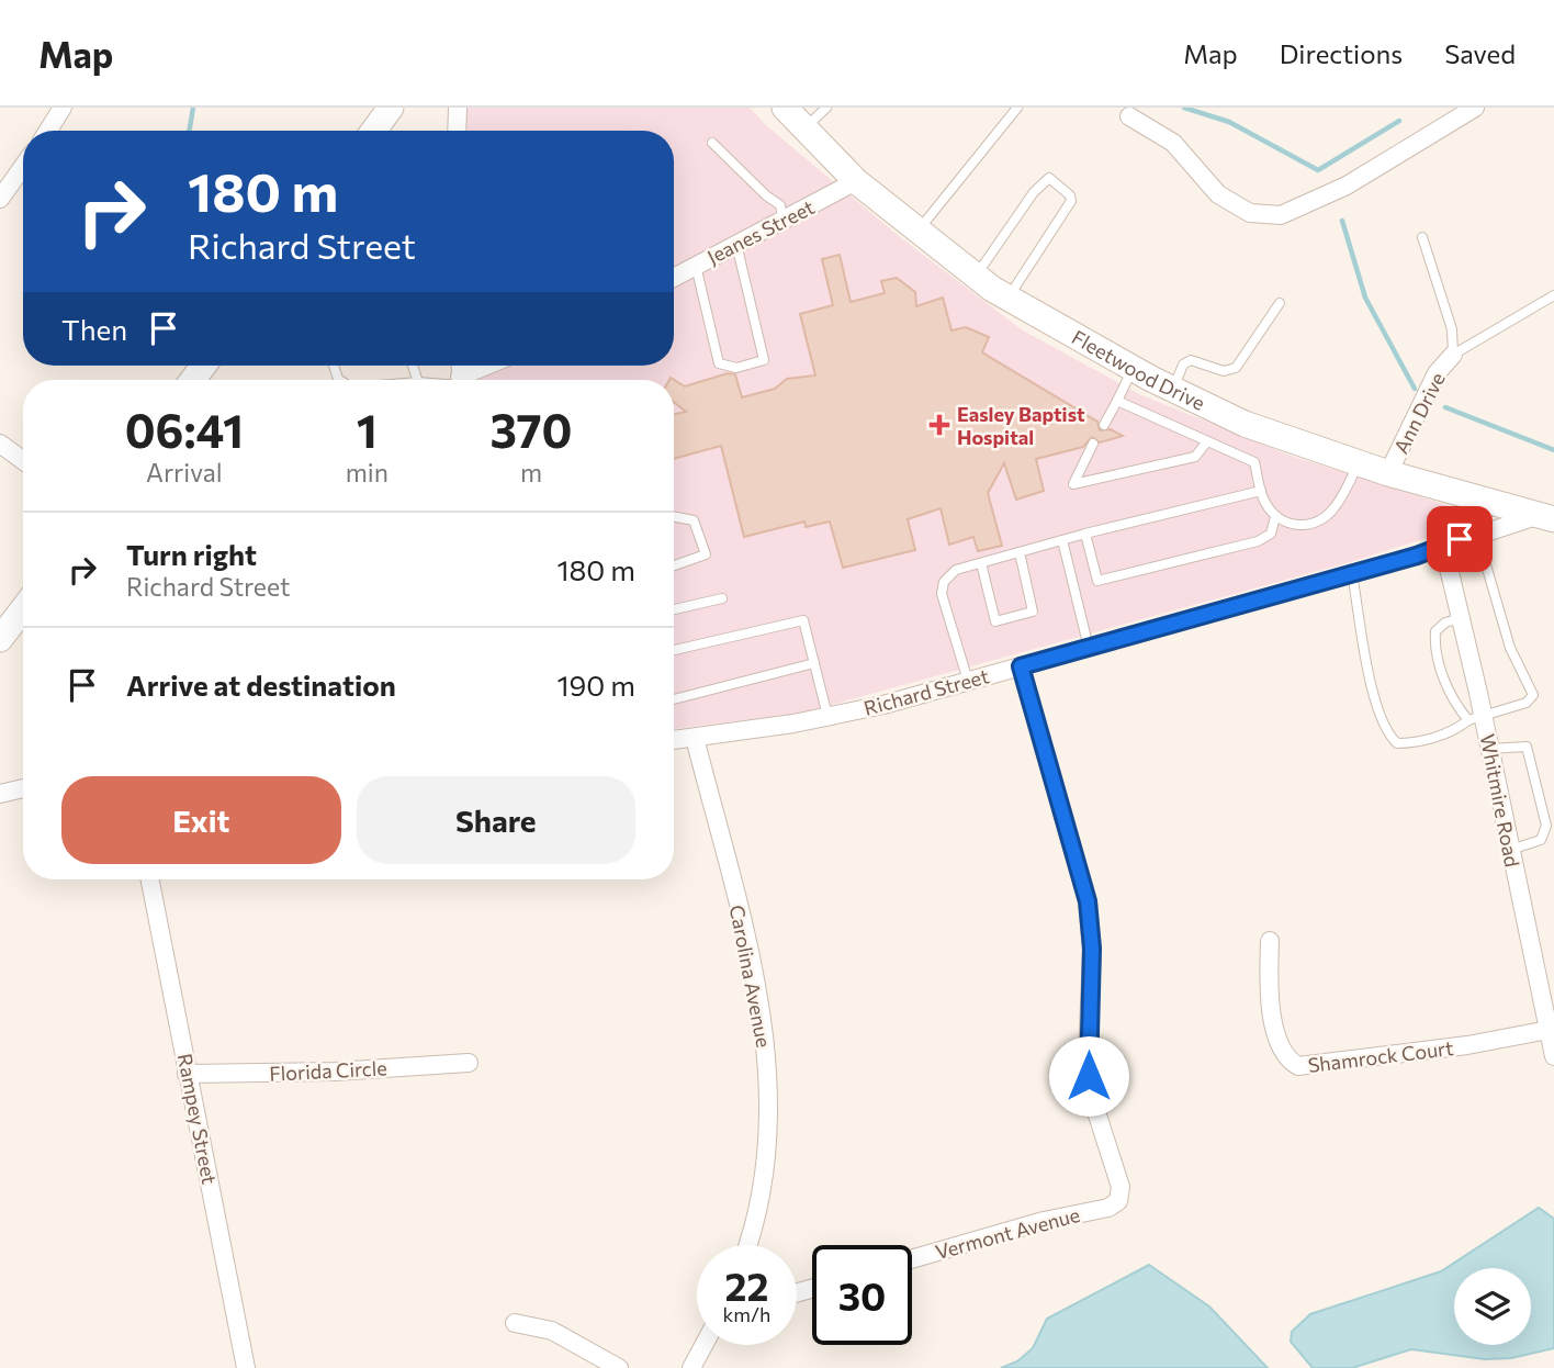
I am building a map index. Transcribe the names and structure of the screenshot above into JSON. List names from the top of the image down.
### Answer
{
  "streets": {
    "street": [
      "Jeanes Street",
      "Fleetwood Drive",
      "Ann Drive",
      "Richard Street",
      "Whitmire Road",
      "Carolina Avenue",
      "Shamrock Court",
      "Florida Circle",
      "Rampey Street",
      "Vermont Avenue"
    ]
  },
  "crossings": [
    ["Jeanes Street", "Fleetwood Drive"],
    ["Fleetwood Drive", "Ann Drive"],
    ["Fleetwood Drive", "Richard Street"],
    ["Richard Street", "Whitmire Road"],
    ["Richard Street", "Carolina Avenue"],
    ["Richard Street", "Vermont Avenue"],
    ["Whitmire Road", "Shamrock Court"],
    ["Florida Circle", "Rampey Street"]
  ],
  "places": {
    "health": ["Easley Baptist Hospital"]
  },
  "page": {
    "header": "Map",
    "nav": ["Map", "Directions", "Saved"],
    "turn": ["180 m", "Richard Street"],
    "then": "Then",
    "eta": [
      "06:41",
      "Arrival",
      "1",
      "min",
      "370",
      "m"
    ],
    "list": [
      {
        "name": "Turn right",
        "note": "Richard Street",
        "value": "180 m"
      },
      {
        "name": "Arrive at destination",
        "value": "190 m"
      }
    ],
    "buttons": ["Exit", "Share"],
    "speed": "22 km/h",
    "limit": "30"
  }
}
